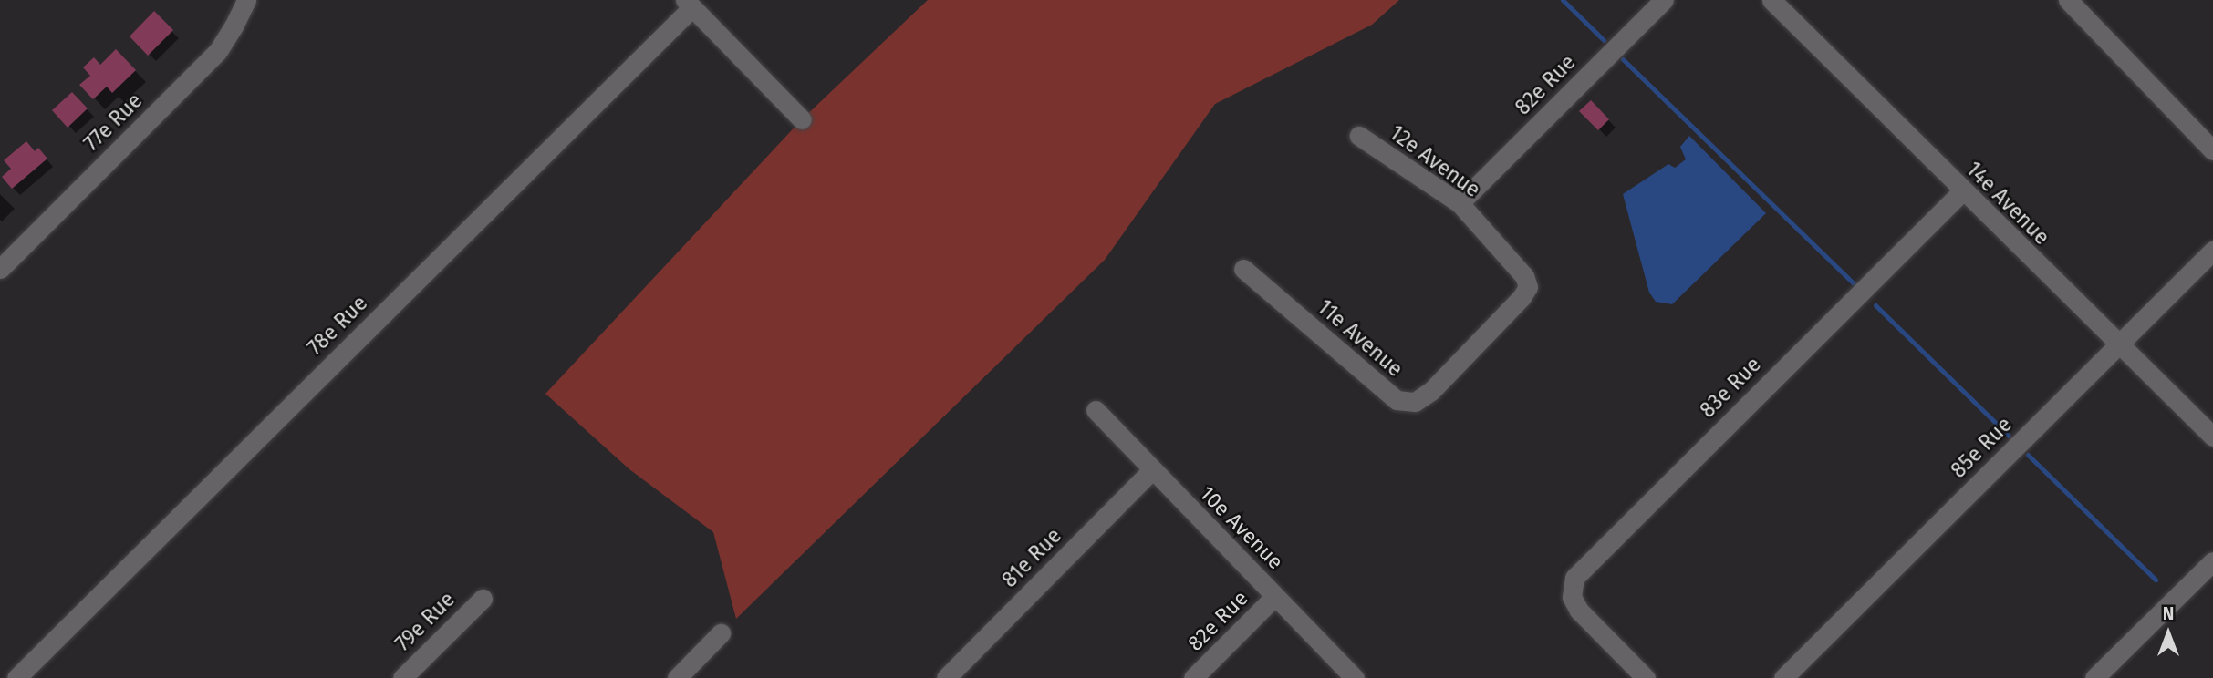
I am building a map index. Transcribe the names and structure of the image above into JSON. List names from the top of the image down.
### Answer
{
  "streets": {
    "street": [
      "82e Rue",
      "77e Rue",
      "12e Avenue",
      "14e Avenue",
      "78e Rue",
      "11e Avenue",
      "83e Rue",
      "85e Rue",
      "10e Avenue",
      "81e Rue",
      "79e Rue"
    ]
  },
  "crossings": [
    ["82e Rue", "12e Avenue"],
    ["82e Rue", "10e Avenue"],
    ["12e Avenue", "11e Avenue"],
    ["14e Avenue", "83e Rue"],
    ["14e Avenue", "85e Rue"],
    ["10e Avenue", "81e Rue"]
  ],
  "north": "top"
}
